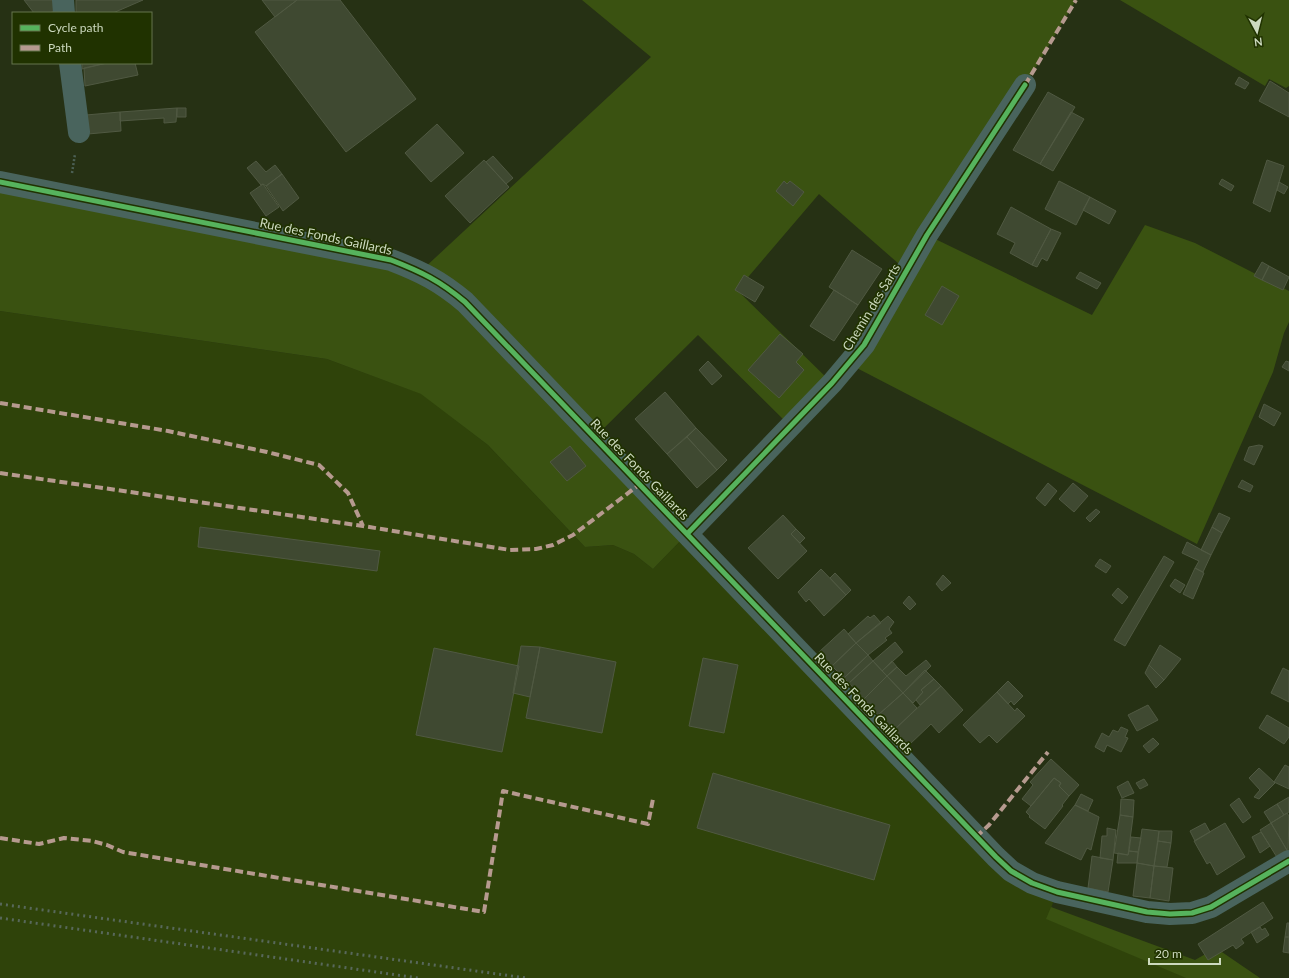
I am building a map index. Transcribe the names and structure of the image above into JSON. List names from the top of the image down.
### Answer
{
  "streets": {
    "street": ["Rue des Fonds Gaillards", "Chemin des Sarts"]
  },
  "crossings": [
    ["Rue des Fonds Gaillards", "Chemin des Sarts"]
  ],
  "legend": ["Cycle path", "Path"],
  "scale_bar": "20 m",
  "north": "bottom"
}
